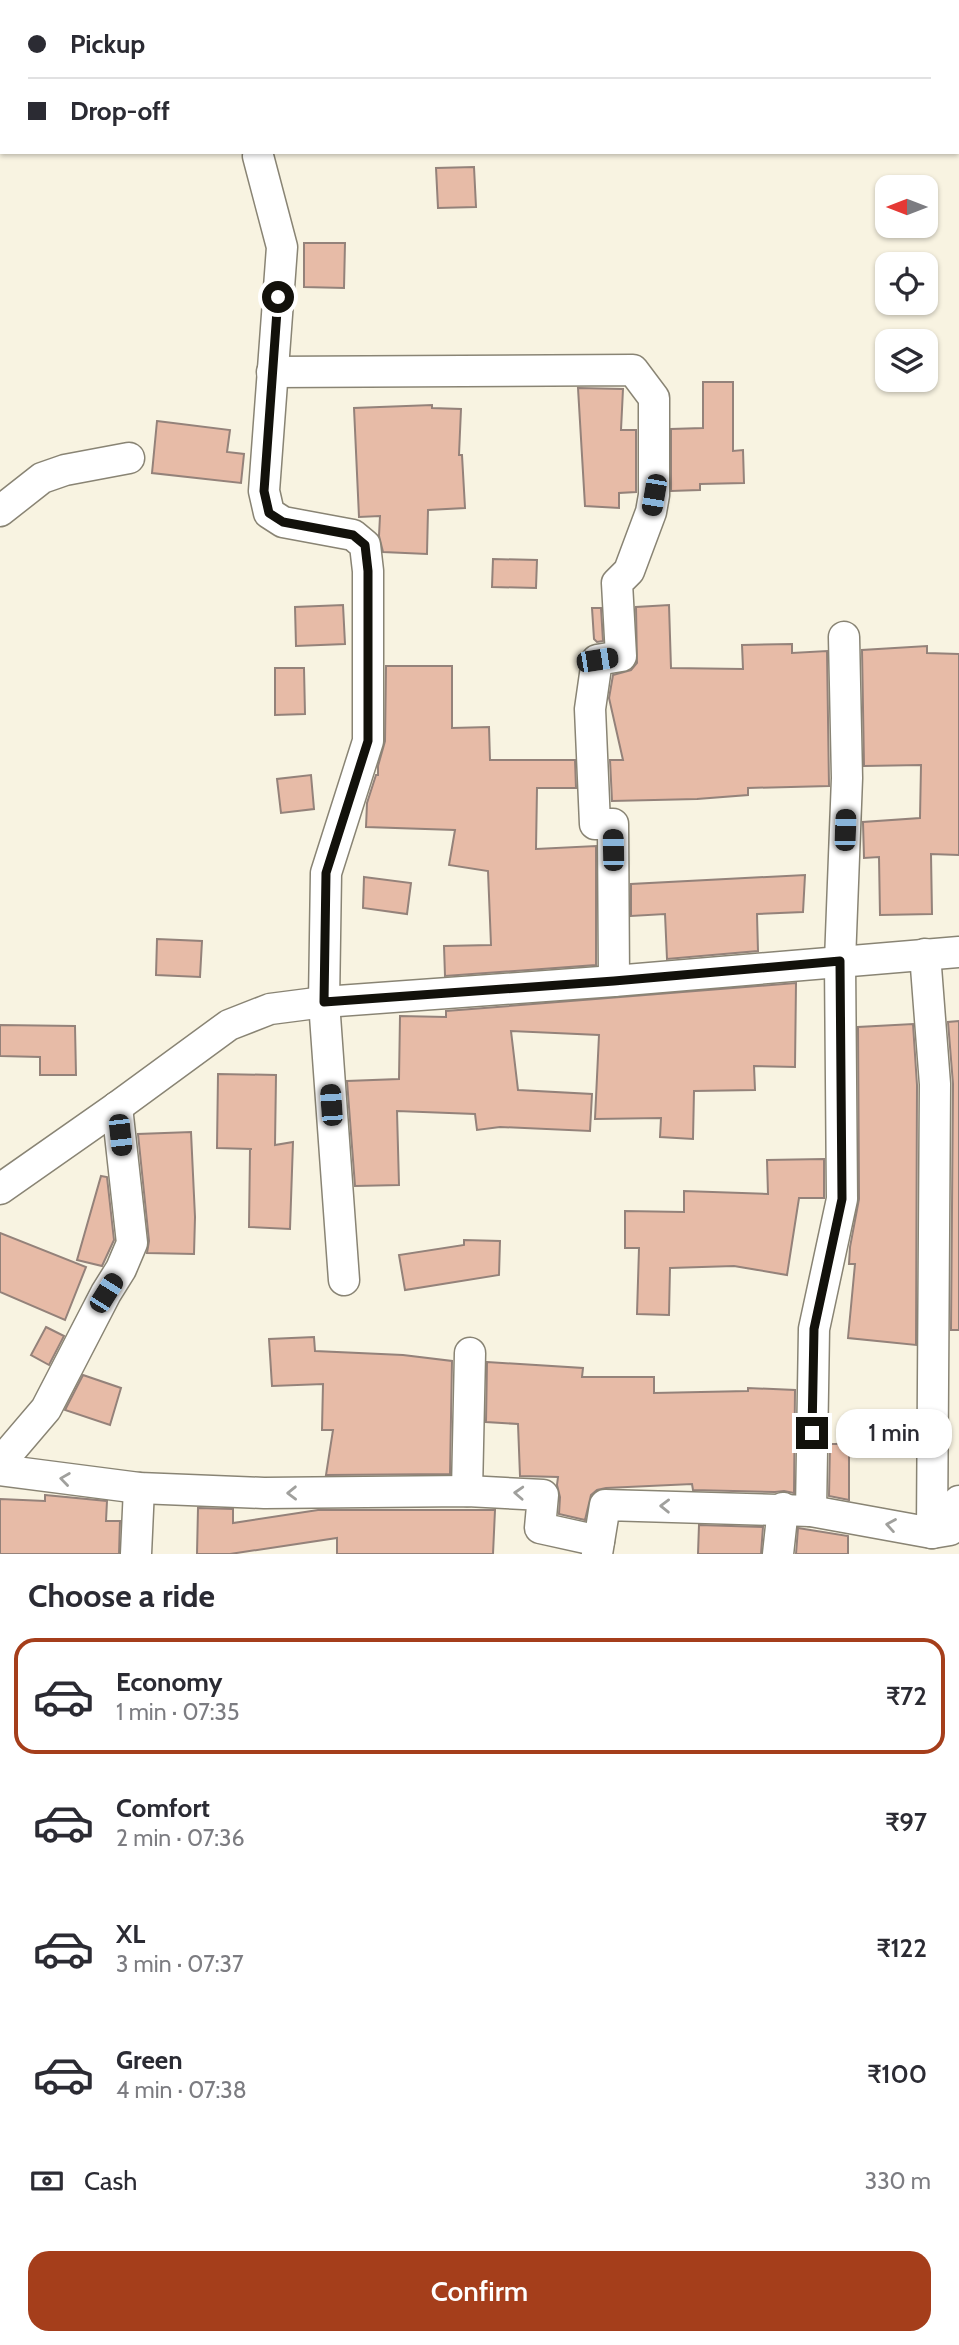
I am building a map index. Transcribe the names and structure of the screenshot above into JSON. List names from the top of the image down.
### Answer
{
  "north": "left",
  "page": {
    "banner": ["Pickup", "Drop-off"],
    "bubble": "1 min",
    "heading": "Choose a ride",
    "list": [
      {
        "name": "Economy",
        "note": "1 min · 07:35",
        "value": "₹72"
      },
      {
        "name": "Comfort",
        "note": "2 min · 07:36",
        "value": "₹97"
      },
      {
        "name": "XL",
        "note": "3 min · 07:37",
        "value": "₹122"
      },
      {
        "name": "Green",
        "note": "4 min · 07:38",
        "value": "₹100"
      }
    ],
    "pay": ["Cash", "330 m"],
    "buttons": "Confirm"
  }
}
